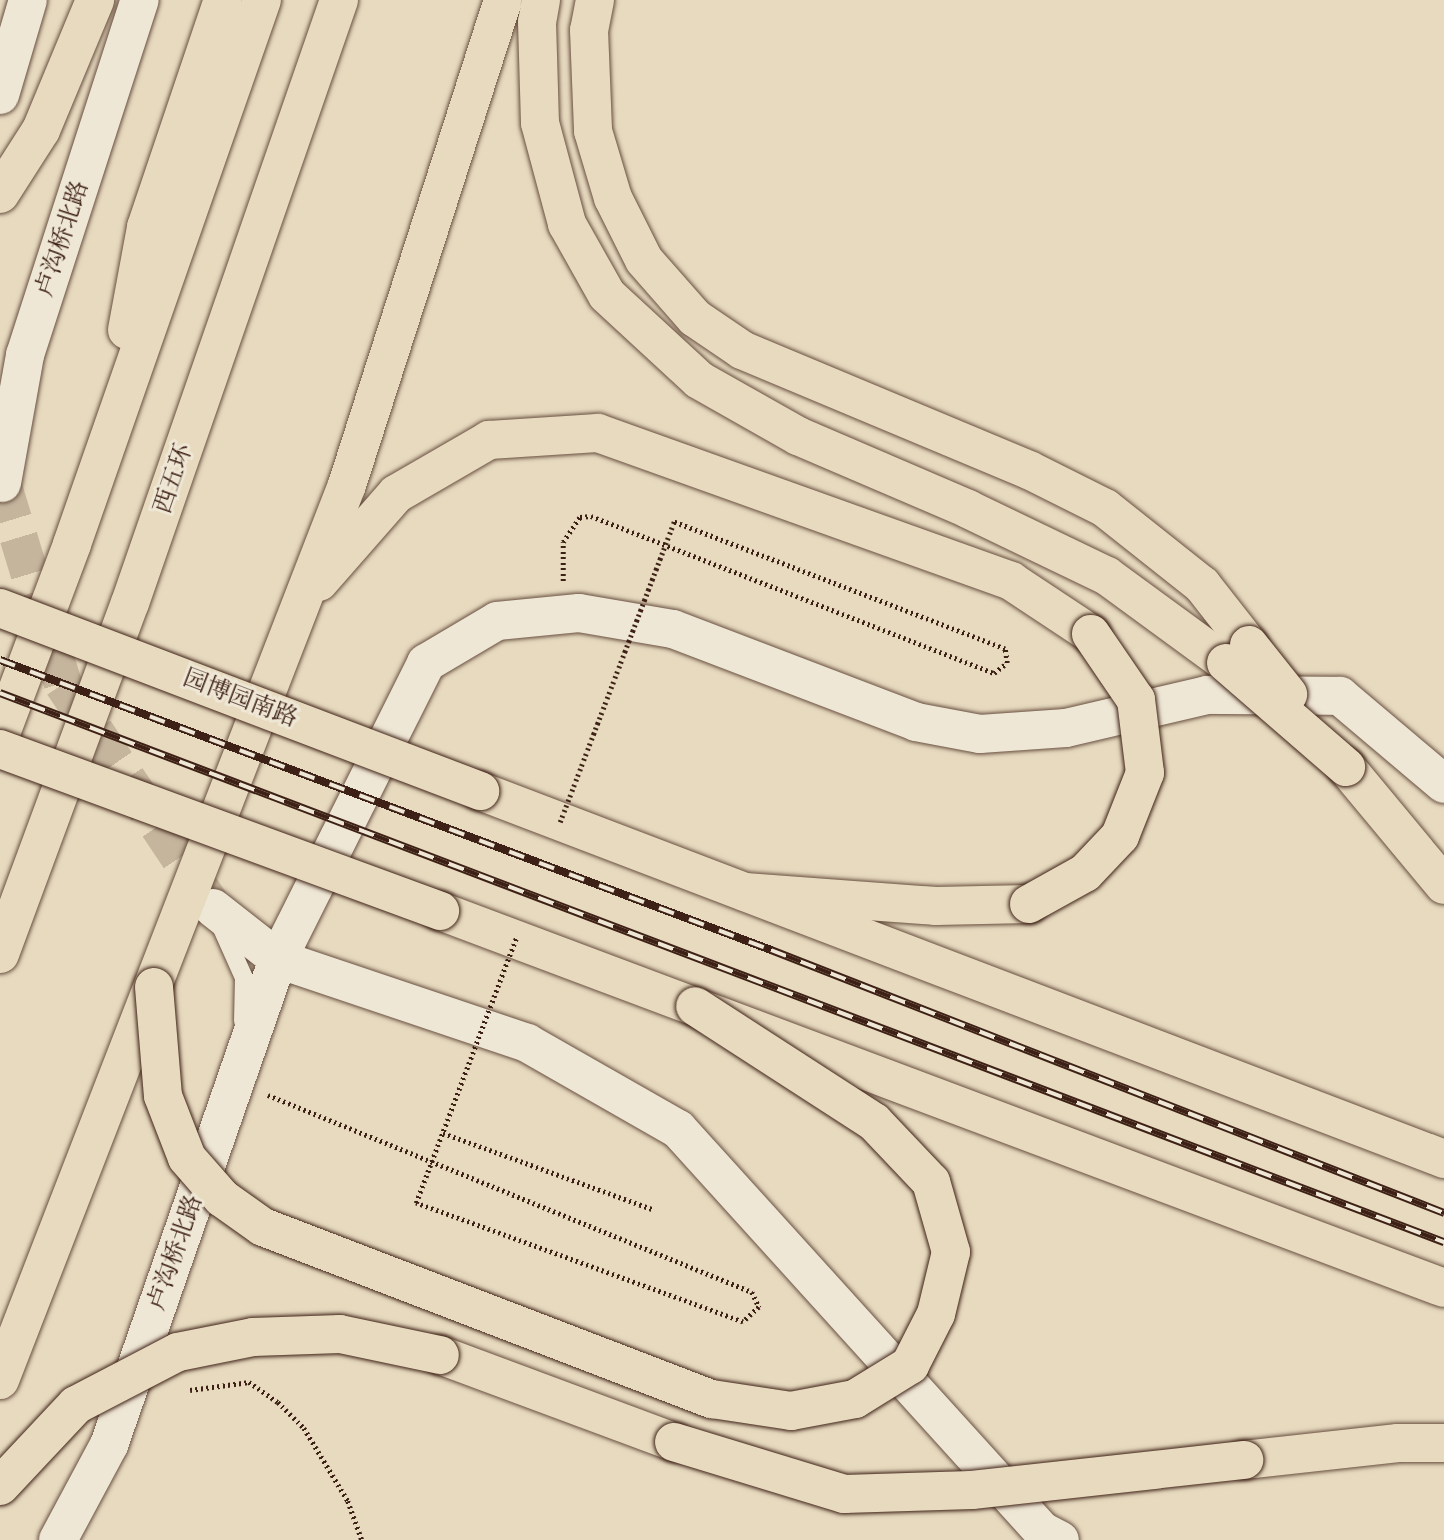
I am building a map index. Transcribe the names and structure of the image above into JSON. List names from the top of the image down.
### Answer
{
  "streets": {
    "main road": ["西五环", "园博园南路"],
    "street": ["卢沟桥北路"]
  }
}
